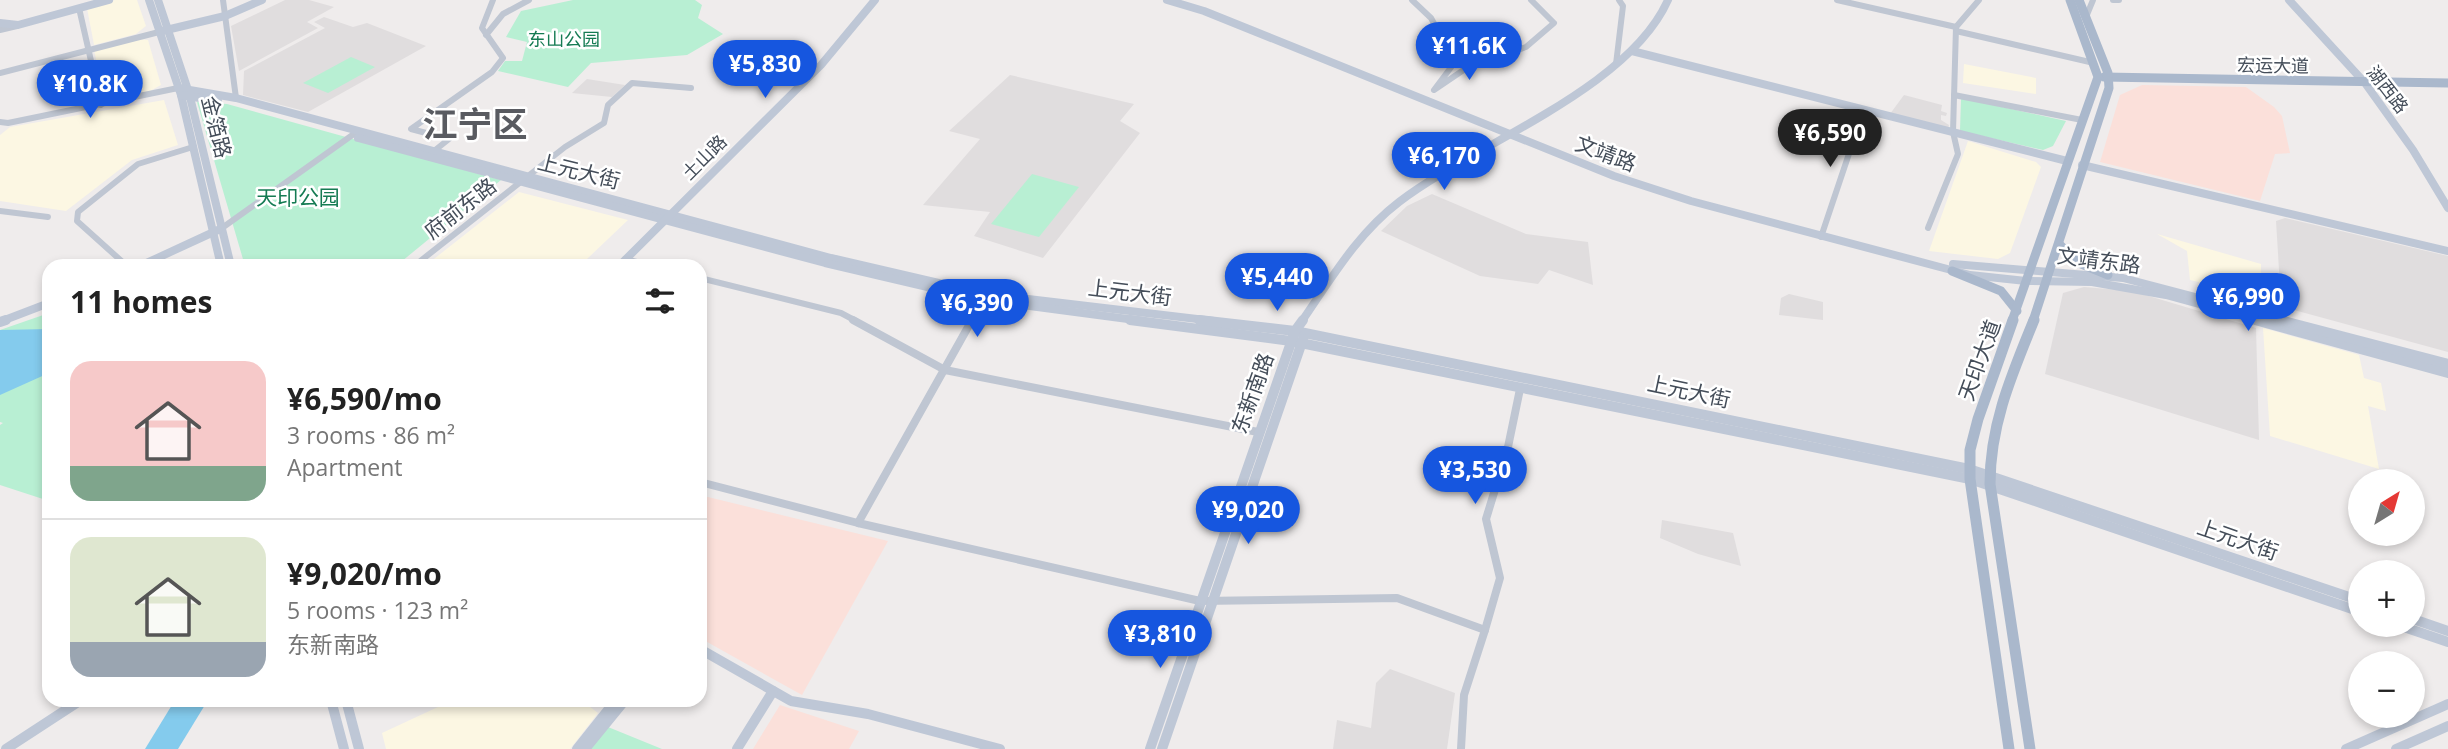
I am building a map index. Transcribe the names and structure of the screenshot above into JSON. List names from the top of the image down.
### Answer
{
  "streets": {
    "main road": [
      "宏运大道",
      "湖西路",
      "金箔路",
      "文靖路",
      "土山路",
      "上元大街",
      "文靖东路",
      "天印大道",
      "东新南路"
    ],
    "street": ["府前东路"]
  },
  "crossings": [
    ["宏运大道", "湖西路"],
    ["宏运大道", "天印大道"],
    ["金箔路", "上元大街"],
    ["文靖路", "文靖东路"],
    ["文靖路", "天印大道"],
    ["文靖路", "东新南路"],
    ["土山路", "上元大街"],
    ["上元大街", "府前东路"],
    ["上元大街", "天印大道"],
    ["上元大街", "东新南路"],
    ["文靖东路", "天印大道"]
  ],
  "districts": ["江宁区"],
  "parks": ["东山公园", "天印公园"],
  "north": "top right",
  "page": {
    "price": [
      "¥11.6K",
      "¥5,830",
      "¥10.8K",
      "¥6,590",
      "¥6,170",
      "¥5,440",
      "¥6,990",
      "¥6,390",
      "¥3,530",
      "¥9,020",
      "¥3,810"
    ],
    "heading": "11 homes",
    "list": [
      {
        "name": "¥6,590/mo",
        "note": "3 rooms · 86 m² · Apartment"
      },
      {
        "name": "¥9,020/mo",
        "note": "5 rooms · 123 m² · 东新南路"
      }
    ],
    "map_buttons": ["+", "−"]
  }
}
